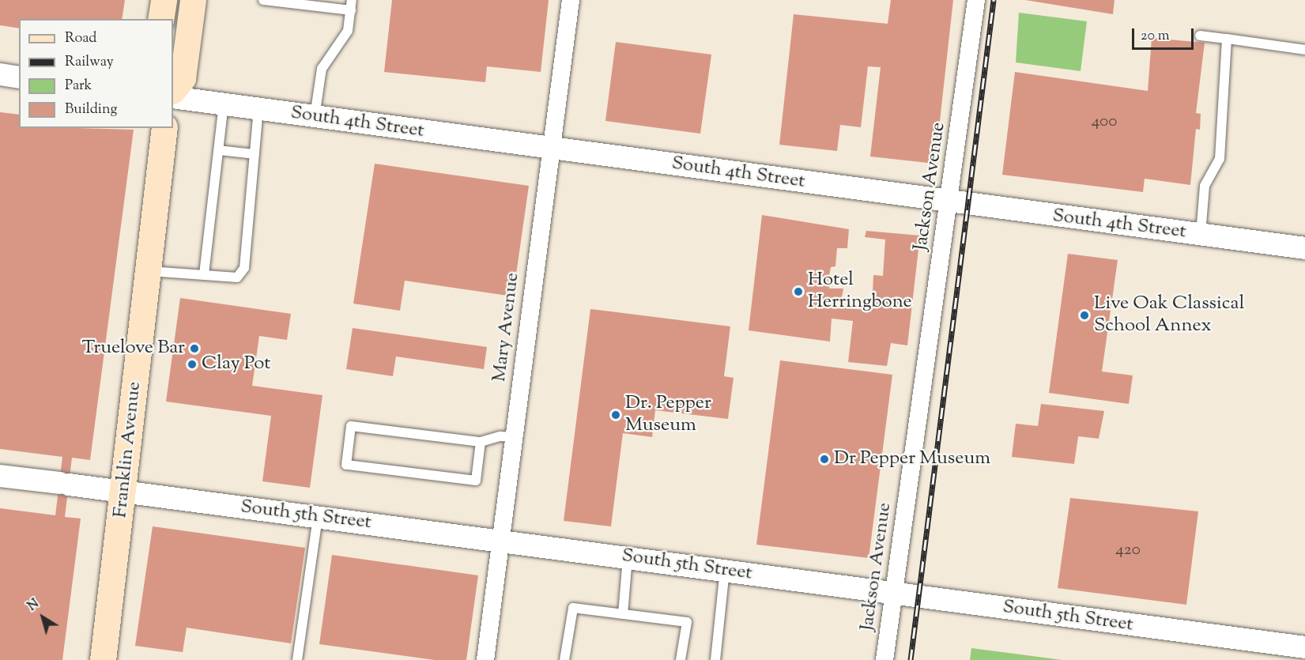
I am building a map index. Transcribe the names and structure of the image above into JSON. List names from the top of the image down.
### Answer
{
  "streets": {
    "main road": ["Franklin Avenue"],
    "street": [
      "South 4th Street",
      "Jackson Avenue",
      "Mary Avenue",
      "South 5th Street"
    ]
  },
  "crossings": [
    ["South 4th Street", "Jackson Avenue"],
    ["South 4th Street", "Mary Avenue"],
    ["Jackson Avenue", "South 5th Street"],
    ["Mary Avenue", "South 5th Street"],
    ["Franklin Avenue", "South 5th Street"]
  ],
  "places": [
    "Hotel Herringbone",
    "Live Oak Classical School Annex",
    "Truelove Bar",
    "Clay Pot",
    "Dr. Pepper Museum",
    "Dr Pepper Museum"
  ],
  "house_numbers": ["400", "420"],
  "legend": [
    "Road",
    "Railway",
    "Park",
    "Building"
  ],
  "scale_bar": "20 m",
  "north": "top left"
}
